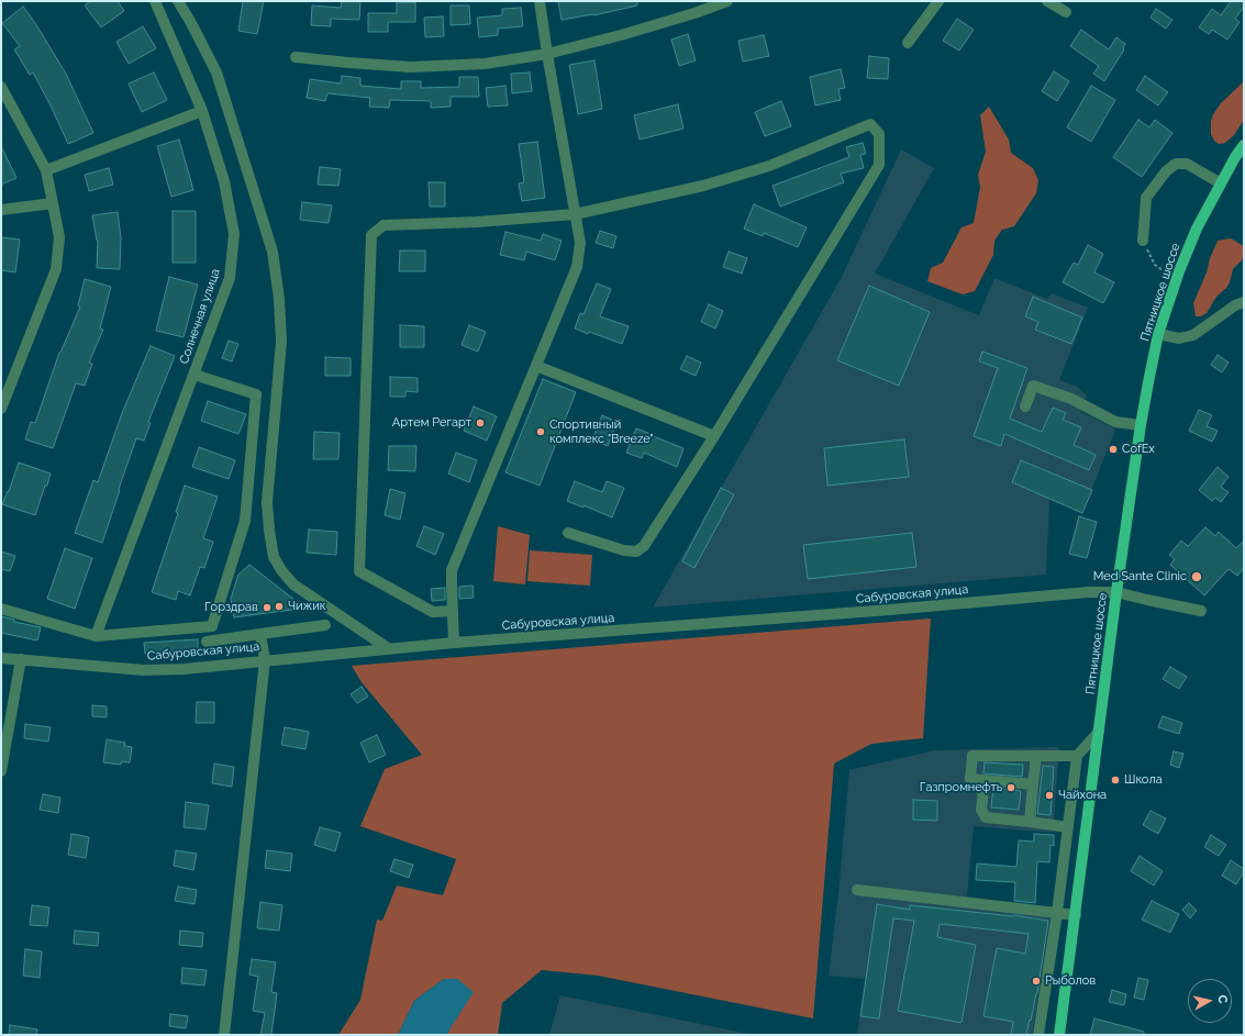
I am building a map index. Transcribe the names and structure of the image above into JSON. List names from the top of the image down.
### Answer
{
  "streets": {
    "main road": ["Пятницкое шоссе"],
    "street": ["Солнечная улица", "Сабуровская улица"]
  },
  "crossings": [
    ["Пятницкое шоссе", "Сабуровская улица"]
  ],
  "places": [
    "Артем Регарт",
    "Спортивный комплекс \"Breeze\"",
    "CofEx",
    "Med Sante Clinic",
    "Чижик",
    "Горздрав",
    "Школа",
    "Газпромнефть",
    "Чайхона",
    "Рыболов"
  ],
  "north": "right"
}
